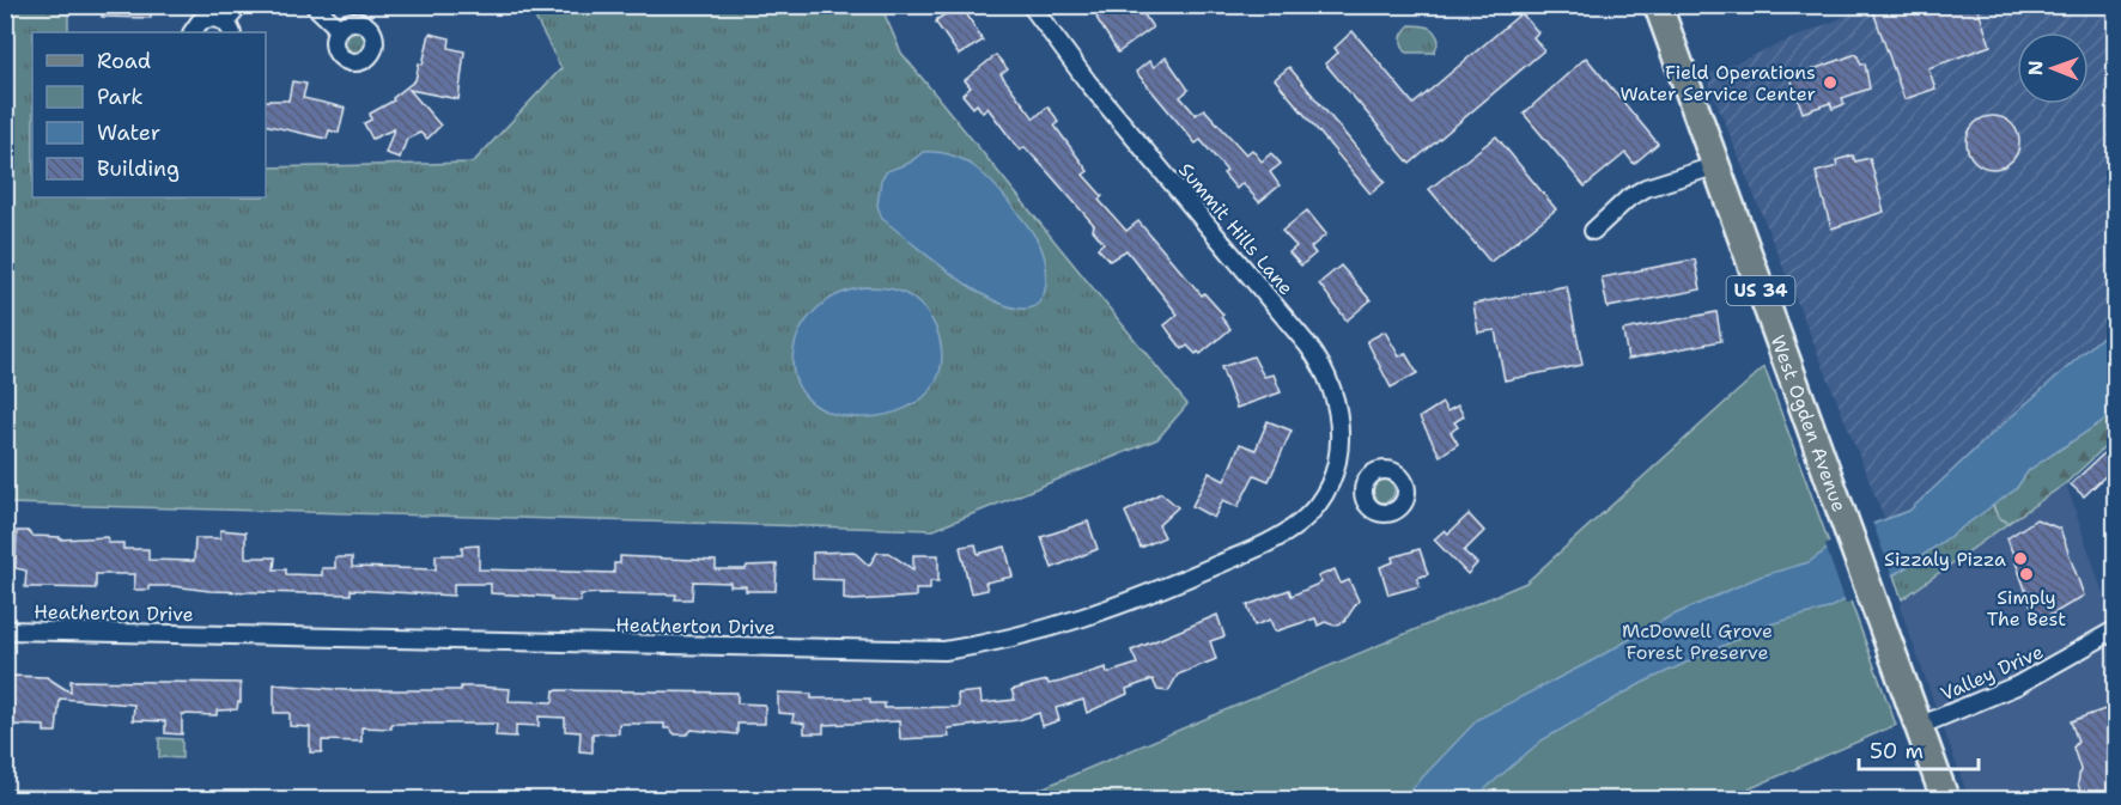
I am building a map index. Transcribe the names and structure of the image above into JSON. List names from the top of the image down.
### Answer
{
  "streets": {
    "main road": ["US 34", "West Ogden Avenue"],
    "street": ["Summit Hills Lane", "Heatherton Drive", "Valley Drive"]
  },
  "crossings": [
    ["Summit Hills Lane", "Heatherton Drive"],
    ["West Ogden Avenue", "Valley Drive"]
  ],
  "parks": ["McDowell Grove Forest Preserve"],
  "places": ["Field Operations Water Service Center", "Sizzaly Pizza", "Simply The Best"],
  "legend": [
    "Road",
    "Park",
    "Water",
    "Building"
  ],
  "scale_bar": "50 m",
  "north": "left"
}
